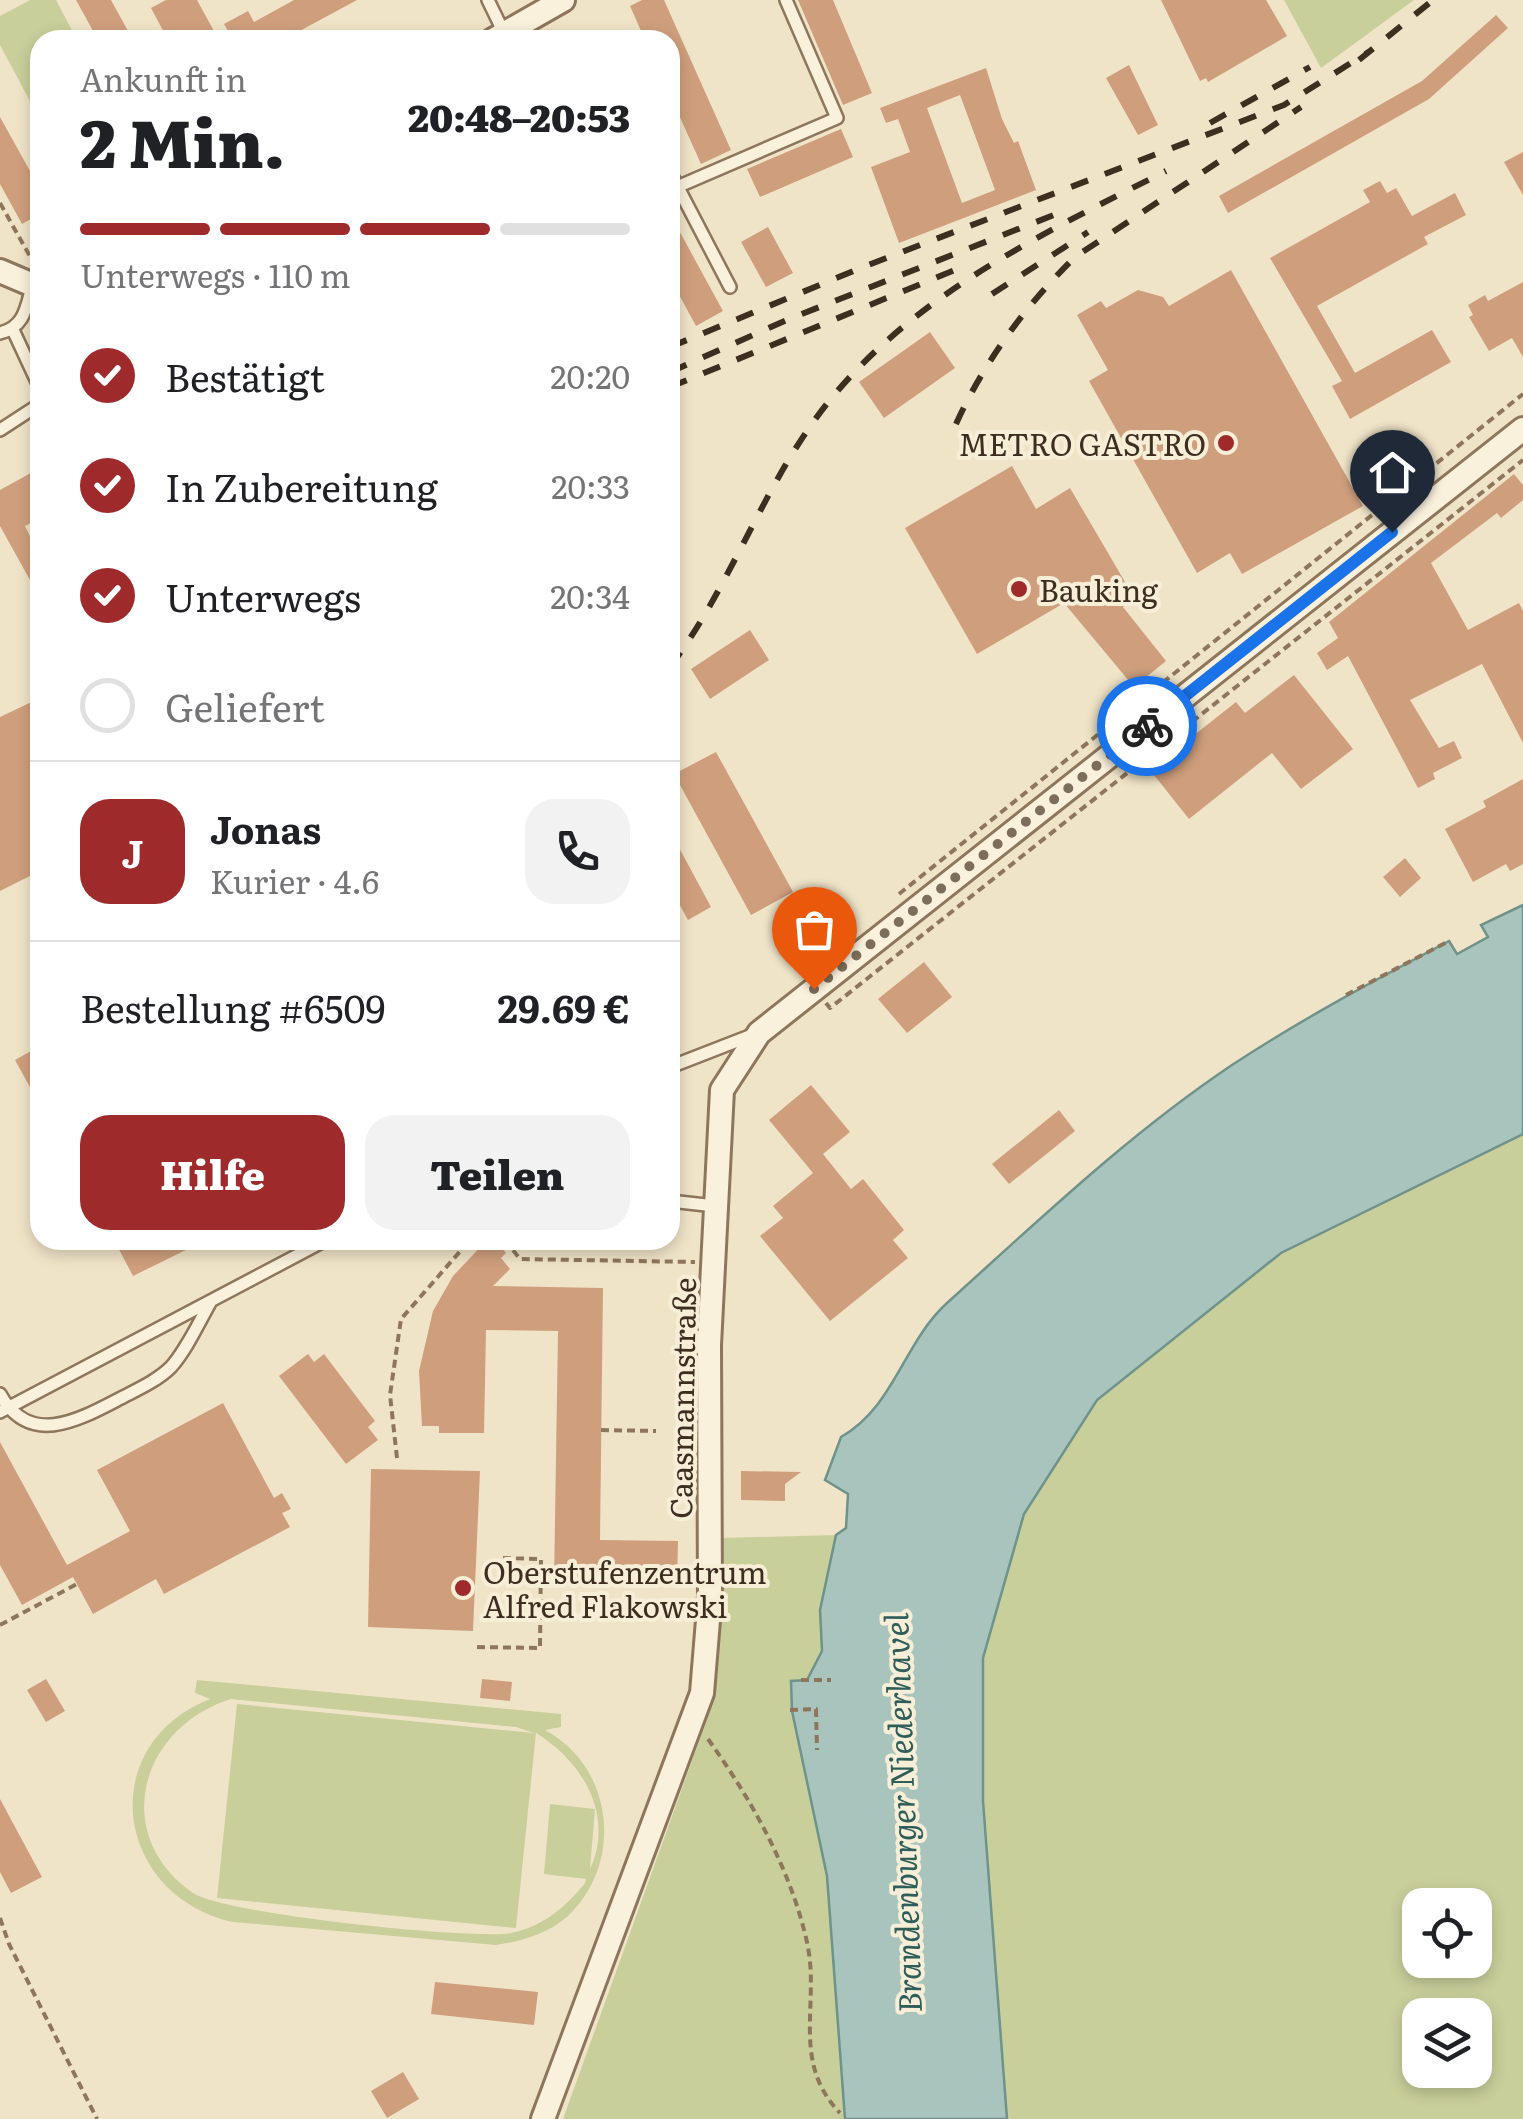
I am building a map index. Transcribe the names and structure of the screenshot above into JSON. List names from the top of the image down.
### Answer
{
  "streets": {
    "street": ["Caasmannstraße"]
  },
  "water": ["Brandenburger Niederhavel"],
  "places": ["METRO GASTRO", "Bauking", "Oberstufenzentrum Alfred Flakowski"],
  "page": {
    "heading": ["2 Min.", "Ankunft in", "20:48–20:53"],
    "panel": [
      "Jonas",
      "Kurier · 4.6",
      "Bestellung #6509",
      "29.69 €"
    ],
    "bar": "Unterwegs · 110 m",
    "list": [
      ["Bestätigt", "20:20"],
      ["In Zubereitung", "20:33"],
      ["Unterwegs", "20:34"],
      "Geliefert"
    ],
    "round": "J",
    "buttons": ["Hilfe", "Teilen"]
  }
}
